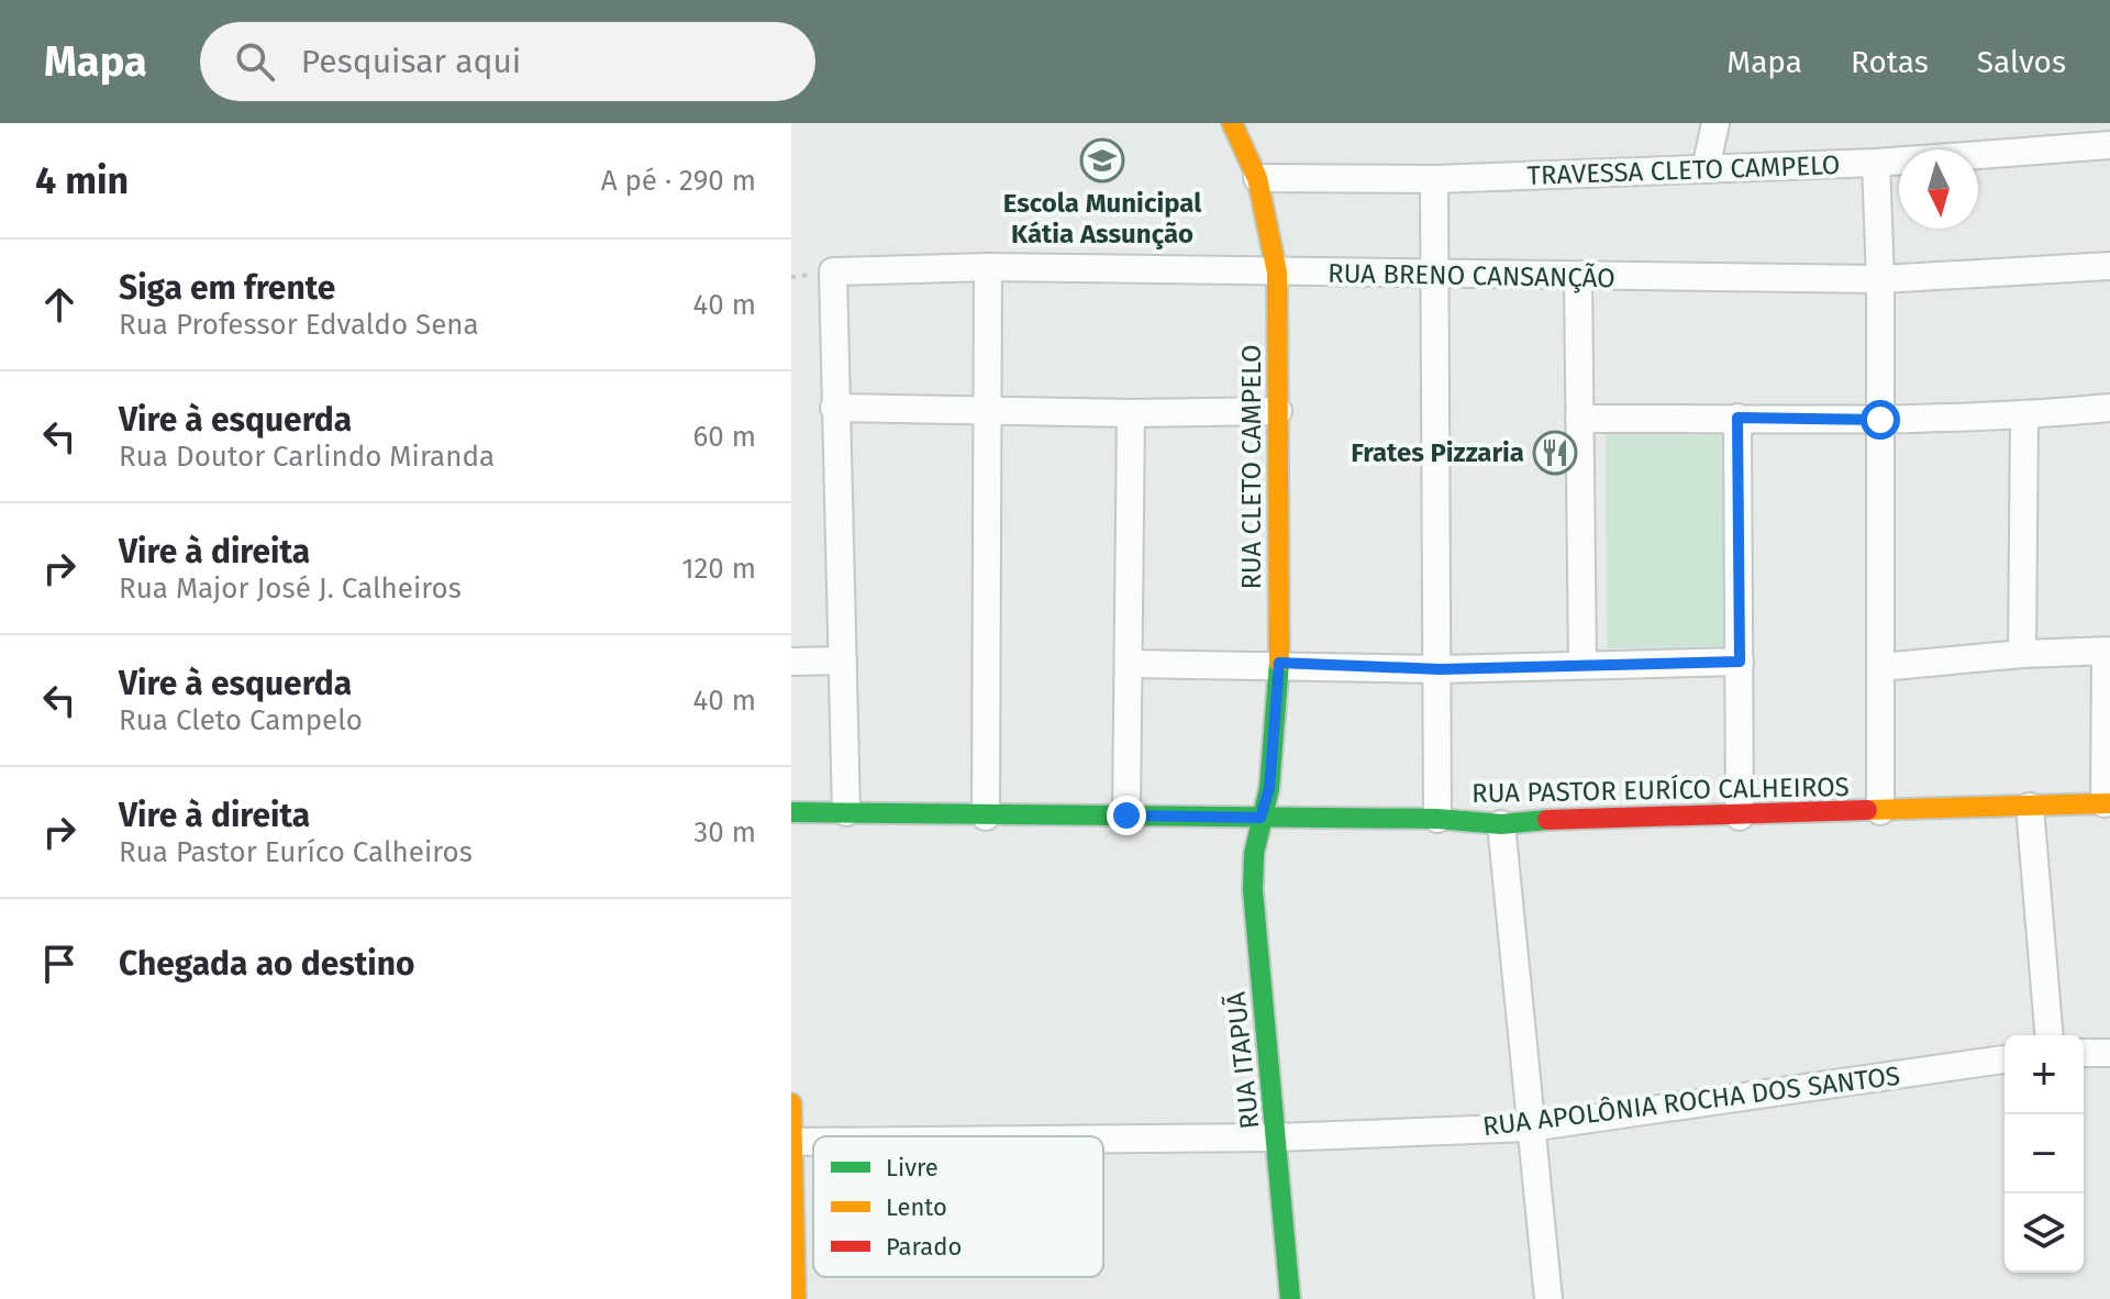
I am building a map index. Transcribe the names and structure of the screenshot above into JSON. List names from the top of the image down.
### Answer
{
  "streets": {
    "main road": ["RUA CLETO CAMPELO", "RUA PASTOR EURÍCO CALHEIROS", "RUA ITAPUÃ"],
    "street": ["TRAVESSA CLETO CAMPELO", "RUA BRENO CANSANÇÃO", "RUA APOLÔNIA ROCHA DOS SANTOS"]
  },
  "crossings": [
    ["TRAVESSA CLETO CAMPELO", "RUA CLETO CAMPELO"],
    ["RUA BRENO CANSANÇÃO", "RUA CLETO CAMPELO"],
    ["RUA CLETO CAMPELO", "RUA PASTOR EURÍCO CALHEIROS"],
    ["RUA CLETO CAMPELO", "RUA ITAPUÃ"],
    ["RUA PASTOR EURÍCO CALHEIROS", "RUA ITAPUÃ"],
    ["RUA ITAPUÃ", "RUA APOLÔNIA ROCHA DOS SANTOS"]
  ],
  "places": {
    "school or university": ["Escola Municipal Kátia Assunção"],
    "restaurant": ["Frates Pizzaria"]
  },
  "legend": ["Livre", "Lento", "Parado"],
  "north": "bottom",
  "page": {
    "header": "Mapa",
    "search": "Pesquisar aqui",
    "nav": ["Mapa", "Rotas", "Salvos"],
    "heading": ["4 min", "A pé · 290 m"],
    "list": [
      ["Siga em frente", "Rua Professor Edvaldo Sena", "40 m"],
      ["Vire à esquerda", "Rua Doutor Carlindo Miranda", "60 m"],
      ["Vire à direita", "Rua Major José J. Calheiros", "120 m"],
      ["Vire à esquerda", "Rua Cleto Campelo", "40 m"],
      ["Vire à direita", "Rua Pastor Euríco Calheiros", "30 m"],
      "Chegada ao destino"
    ],
    "map_buttons": ["+", "−"]
  }
}
